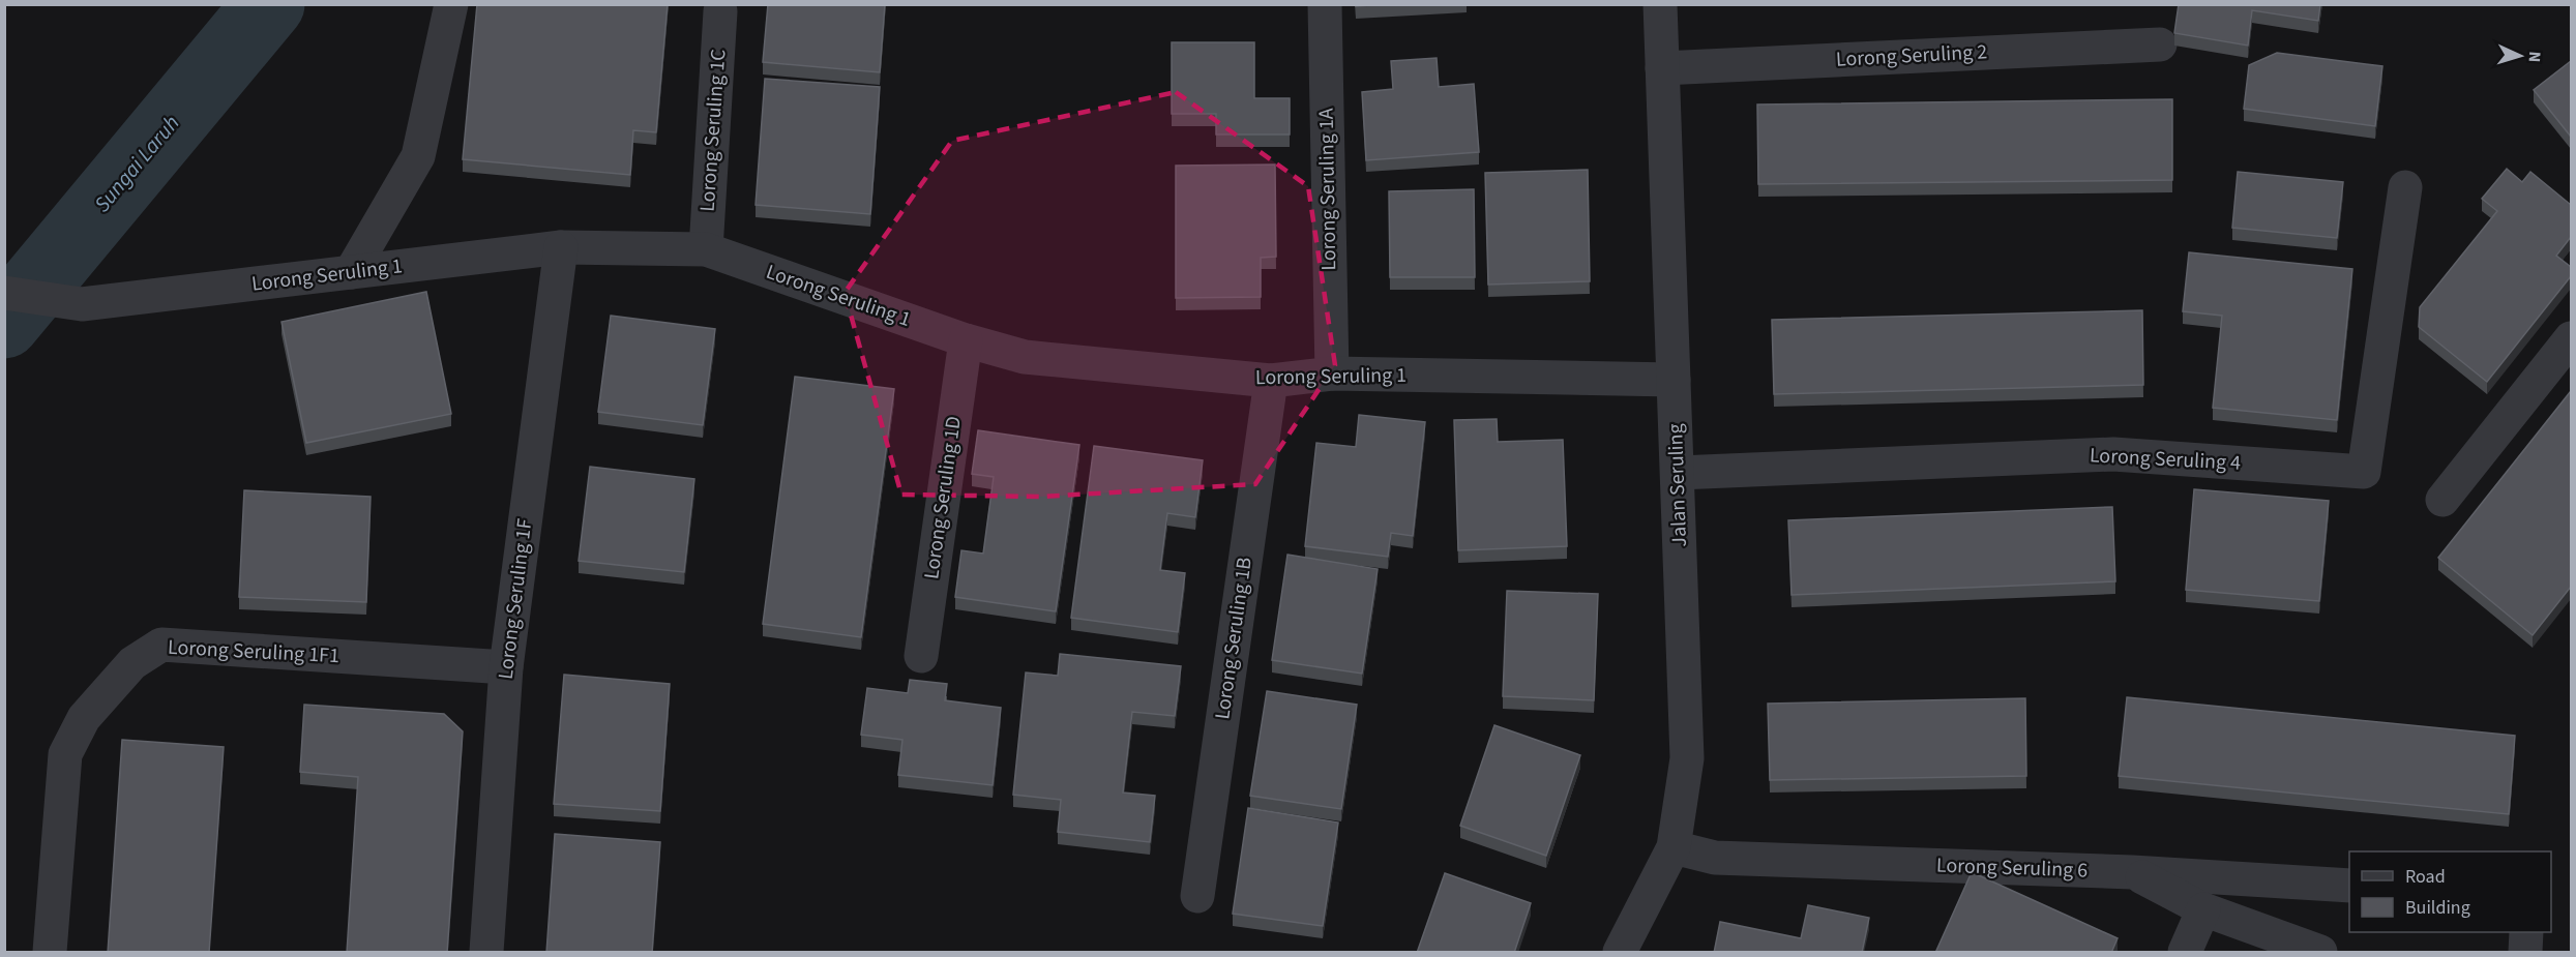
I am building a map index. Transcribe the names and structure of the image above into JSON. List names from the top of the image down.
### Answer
{
  "streets": {
    "street": [
      "Lorong Seruling 2",
      "Lorong Seruling 1C",
      "Lorong Seruling 1A",
      "Lorong Seruling 1",
      "Lorong Seruling 4",
      "Jalan Seruling",
      "Lorong Seruling 1D",
      "Lorong Seruling 1F",
      "Lorong Seruling 1B",
      "Lorong Seruling 1F1",
      "Lorong Seruling 6"
    ]
  },
  "crossings": [
    ["Lorong Seruling 2", "Jalan Seruling"],
    ["Lorong Seruling 1C", "Lorong Seruling 1"],
    ["Lorong Seruling 1A", "Lorong Seruling 1"],
    ["Lorong Seruling 1", "Jalan Seruling"],
    ["Lorong Seruling 1", "Lorong Seruling 1D"],
    ["Lorong Seruling 1", "Lorong Seruling 1F"],
    ["Lorong Seruling 1", "Lorong Seruling 1B"],
    ["Lorong Seruling 4", "Jalan Seruling"],
    ["Jalan Seruling", "Lorong Seruling 6"],
    ["Lorong Seruling 1F", "Lorong Seruling 1F1"]
  ],
  "water": ["Sungai Laruh"],
  "legend": ["Road", "Building"],
  "north": "right"
}
